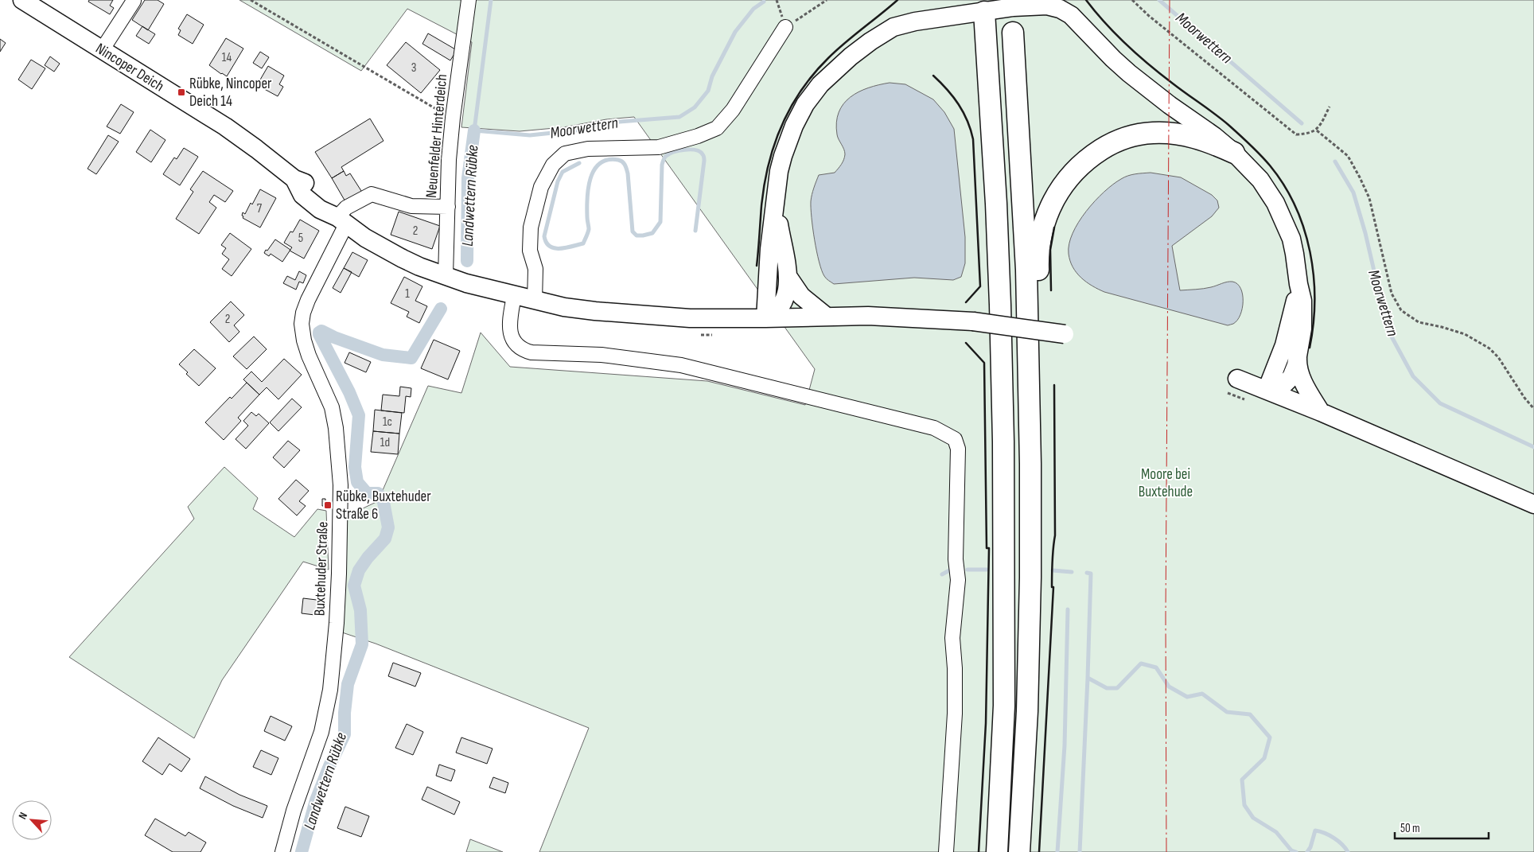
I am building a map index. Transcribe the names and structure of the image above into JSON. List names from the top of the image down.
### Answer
{
  "streets": {
    "main road": ["Nincoper Deich"],
    "street": ["Neuenfelder Hinterdeich", "Buxtehuder Straße"]
  },
  "crossings": [
    ["Nincoper Deich", "Neuenfelder Hinterdeich"],
    ["Nincoper Deich", "Buxtehuder Straße"]
  ],
  "water": ["Moorwettern", "Landwettern Rübke"],
  "parks": ["Moore bei Buxtehude"],
  "places": {
    "transit": ["Rübke, Nincoper Deich 14", "Rübke, Buxtehuder Straße 6"]
  },
  "house_numbers": [
    "14",
    "3",
    "7",
    "2",
    "5",
    "1",
    "2",
    "1c",
    "1d"
  ],
  "scale_bar": "50 m",
  "north": "top left"
}
